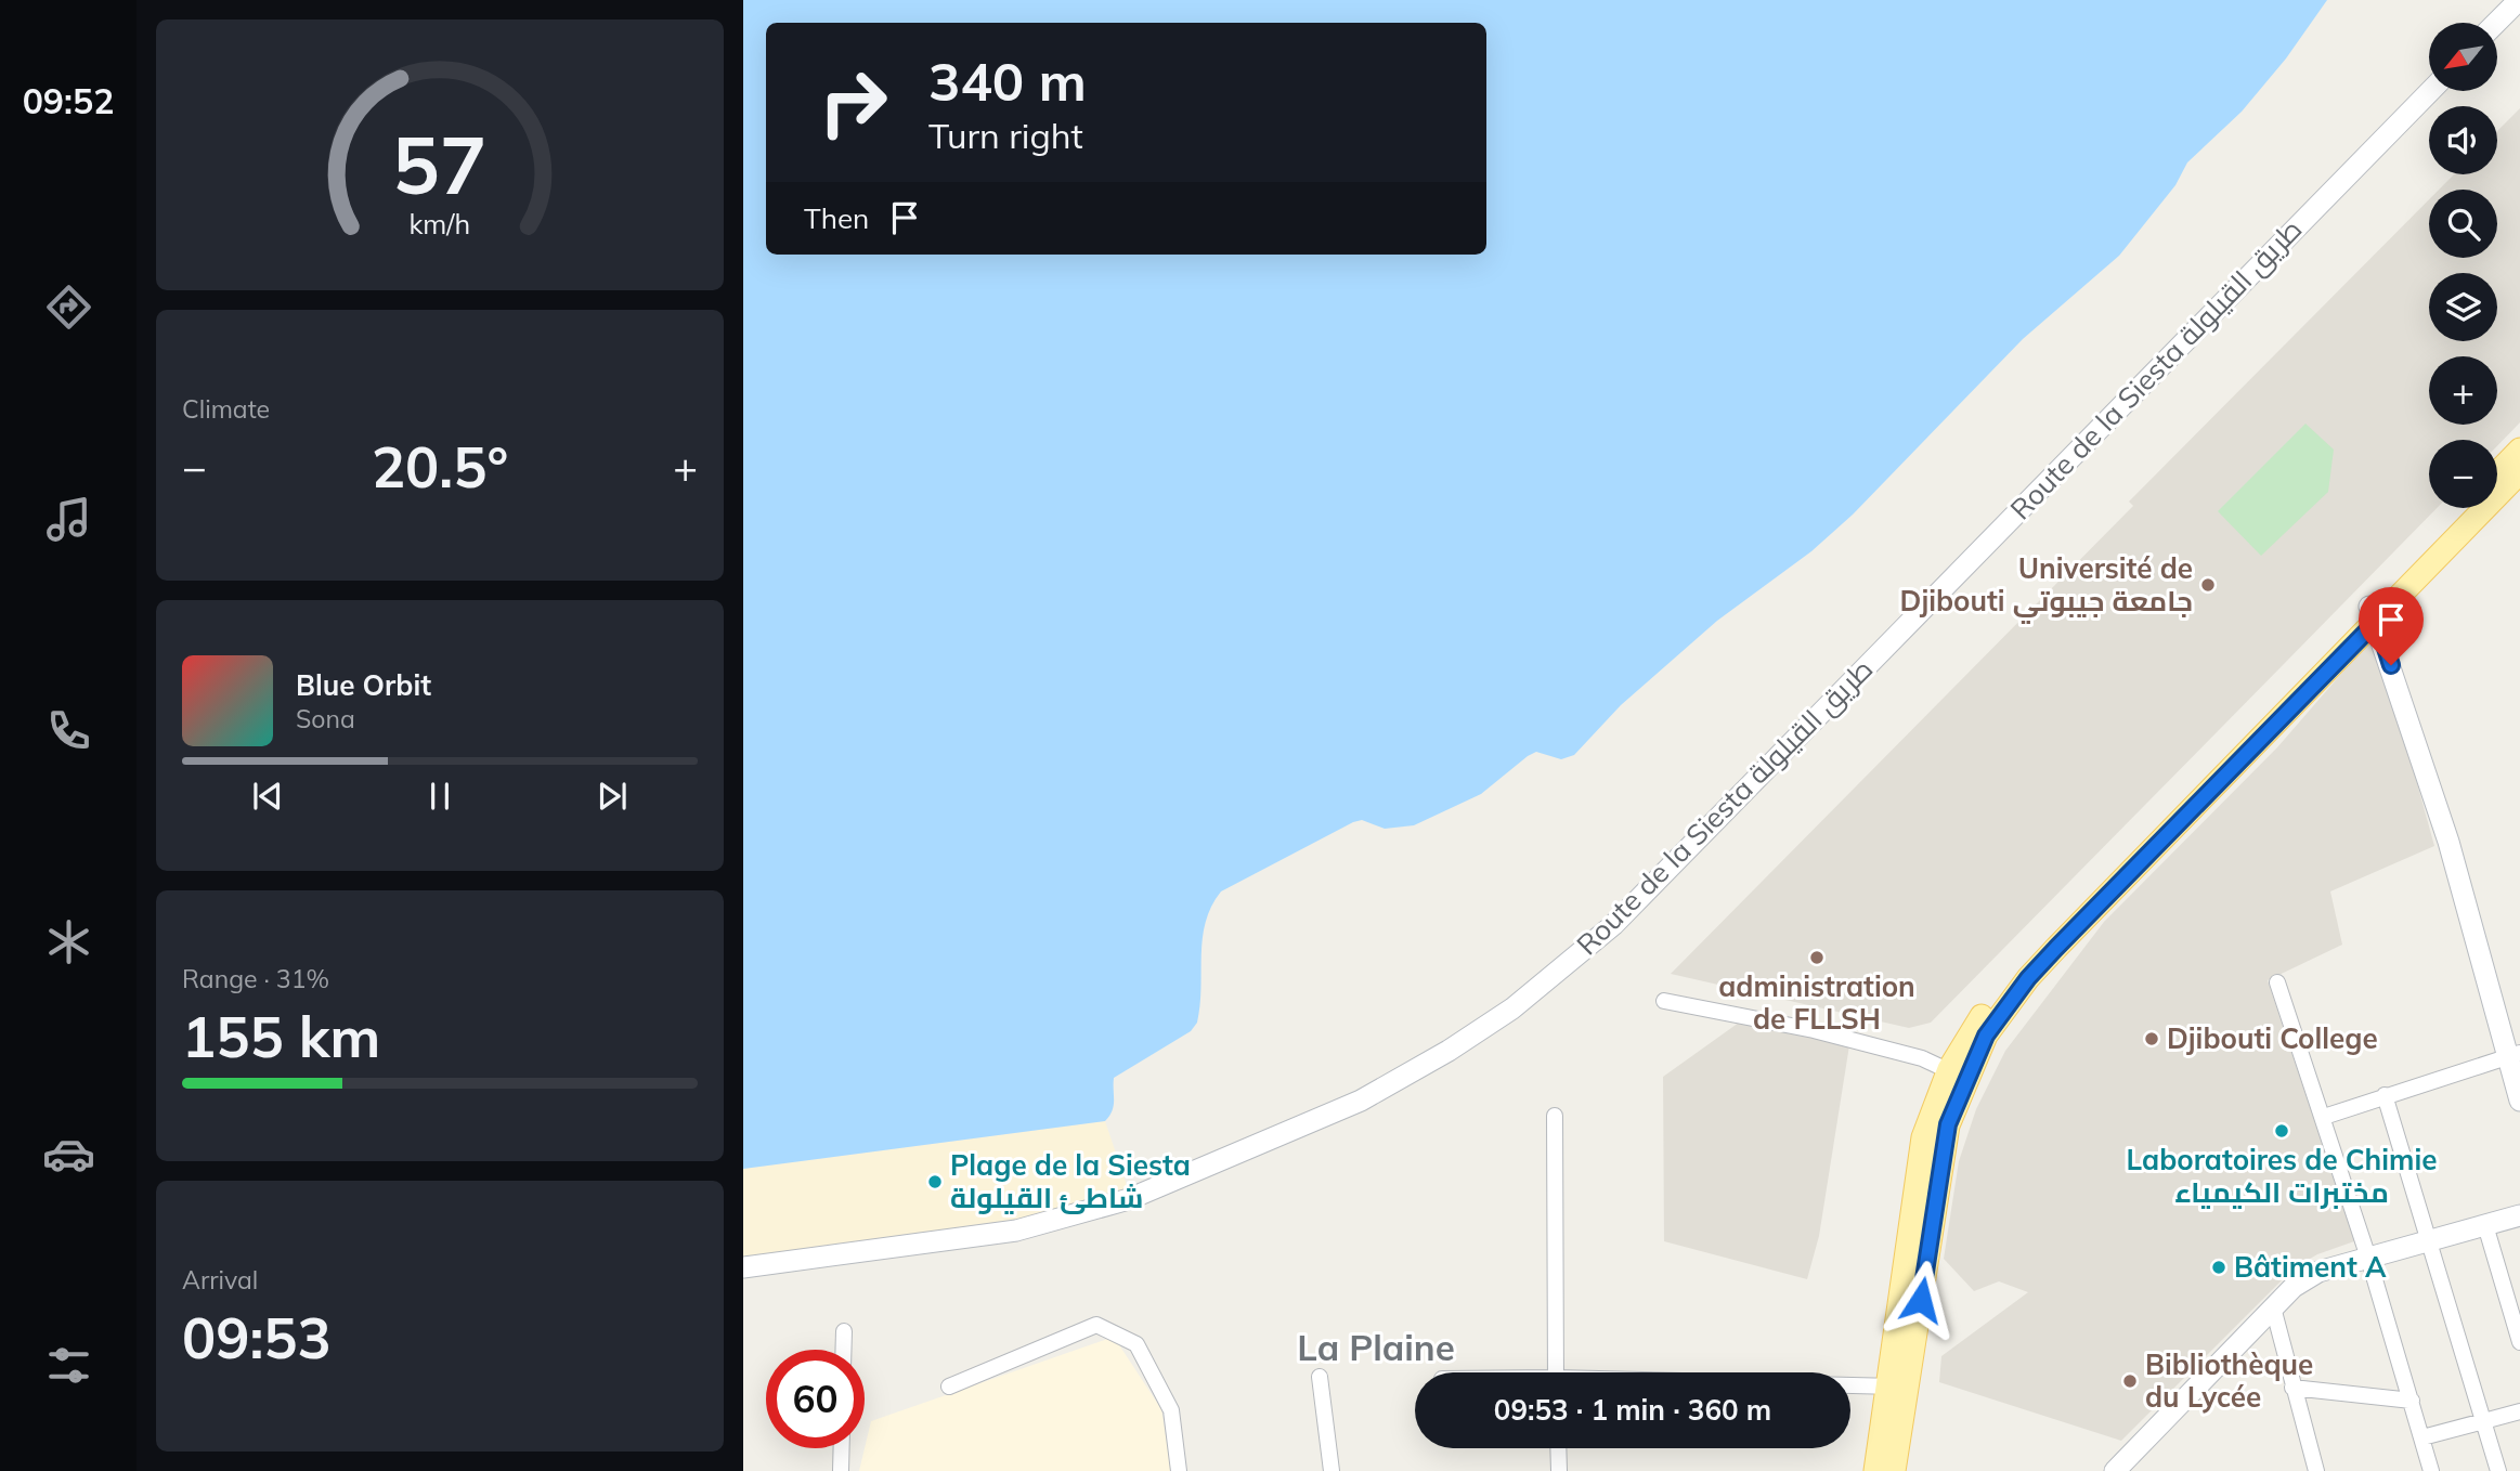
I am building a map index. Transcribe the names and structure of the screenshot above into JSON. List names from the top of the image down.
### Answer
{
  "streets": {
    "main road": ["Route de la Siesta طريق القيلولة"]
  },
  "districts": ["La Plaine"],
  "places": [
    "Université de Djibouti جامعة جيبوتي",
    "administration de FLLSH",
    "Djibouti College",
    "Laboratoires de Chimie مختبرات الكيمياء",
    "Plage de la Siesta شاطئ القيلولة",
    "Bâtiment A",
    "Bibliothèque du Lycée"
  ],
  "north": "bottom left",
  "page": {
    "tabs": "09:52",
    "map_buttons": ["+", "−"],
    "turn": ["340 m", "Turn right"],
    "then": "Then",
    "tile": [
      "Climate",
      ["Range · 31%", "155 km"],
      ["Arrival", "09:53"]
    ],
    "heat": ["−", "20.5°", "+"],
    "song": ["Blue Orbit", "Sona"],
    "limit": "60",
    "trip": "09:53 · 1 min · 360 m",
    "gauge": ["57", "km/h"]
  }
}
